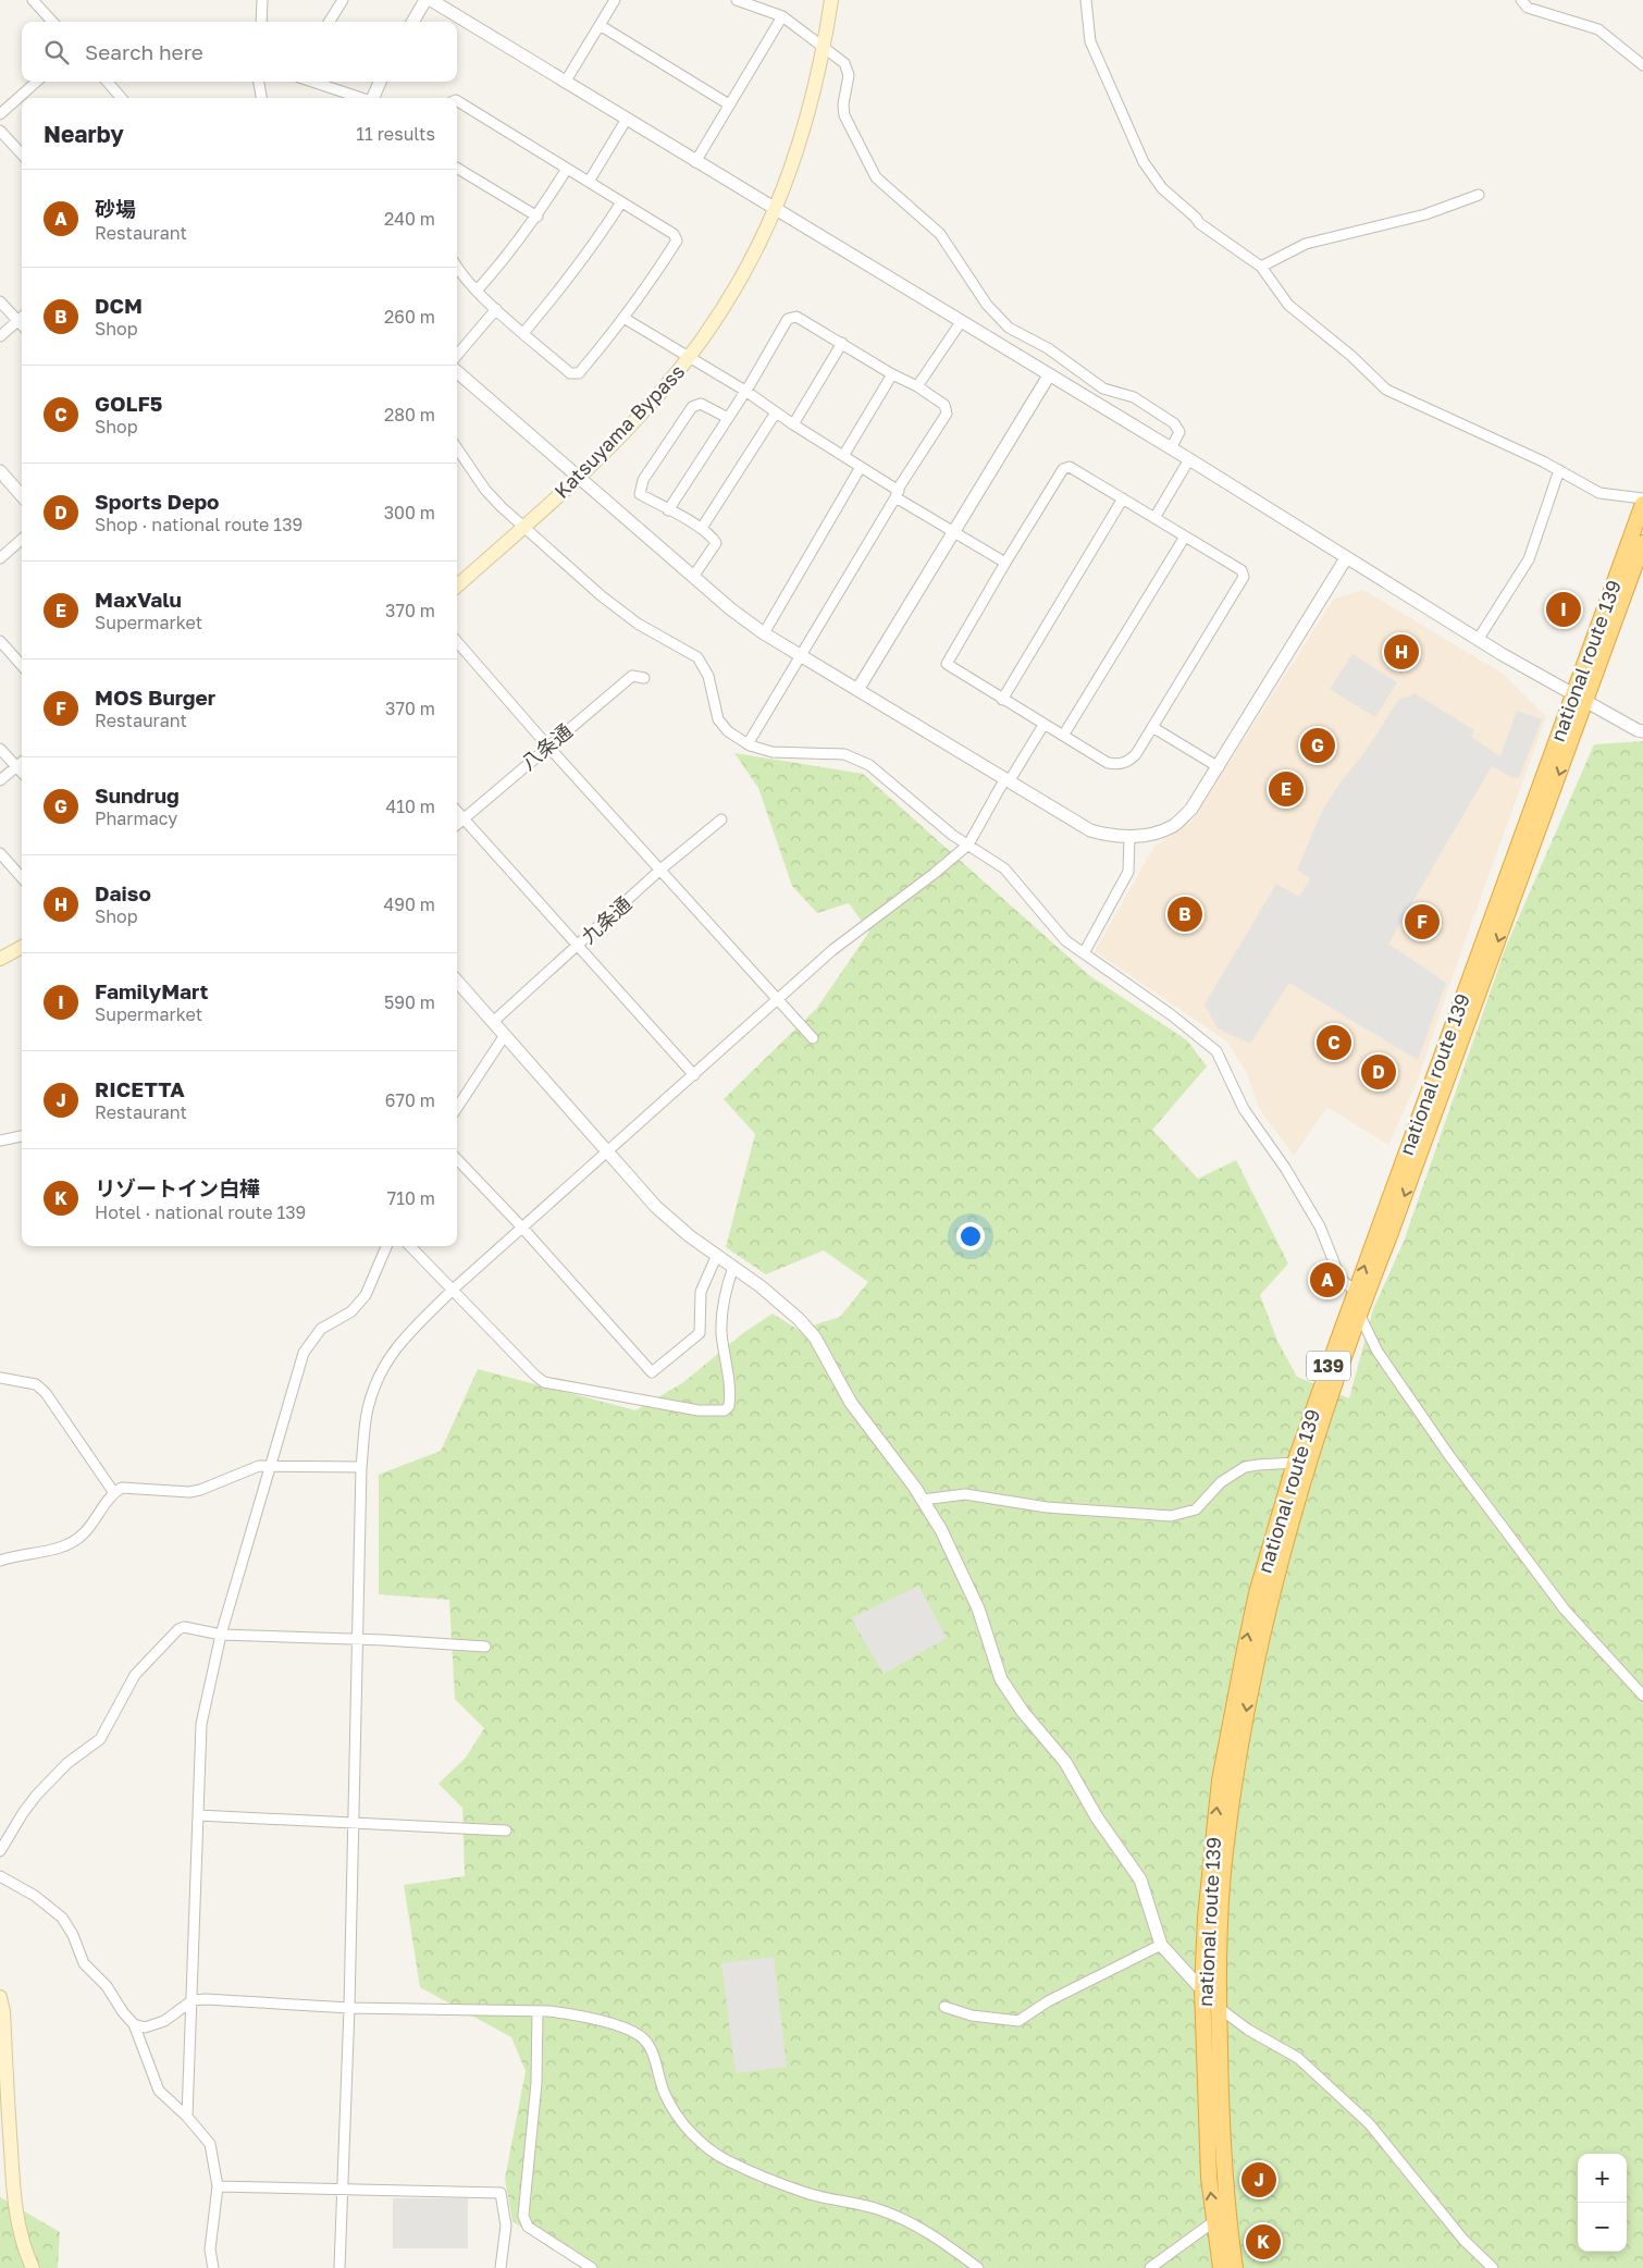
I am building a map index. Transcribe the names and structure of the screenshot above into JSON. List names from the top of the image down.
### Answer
{
  "streets": {
    "highway": ["national route 139", "139"],
    "main road": ["Katsuyama Bypass"],
    "street": ["八条通", "九条通"]
  },
  "page": {
    "search": "Search here",
    "heading": ["Nearby", "11 results"],
    "list": [
      {
        "mark": "A",
        "name": "砂場",
        "note": "Restaurant",
        "value": "240 m"
      },
      {
        "mark": "B",
        "name": "DCM",
        "note": "Shop",
        "value": "260 m"
      },
      {
        "mark": "C",
        "name": "GOLF5",
        "note": "Shop",
        "value": "280 m"
      },
      {
        "mark": "D",
        "name": "Sports Depo",
        "note": "Shop · national route 139",
        "value": "300 m"
      },
      {
        "mark": "E",
        "name": "MaxValu",
        "note": "Supermarket",
        "value": "370 m"
      },
      {
        "mark": "F",
        "name": "MOS Burger",
        "note": "Restaurant",
        "value": "370 m"
      },
      {
        "mark": "G",
        "name": "Sundrug",
        "note": "Pharmacy",
        "value": "410 m"
      },
      {
        "mark": "H",
        "name": "Daiso",
        "note": "Shop",
        "value": "490 m"
      },
      {
        "mark": "I",
        "name": "FamilyMart",
        "note": "Supermarket",
        "value": "590 m"
      },
      {
        "mark": "J",
        "name": "RICETTA",
        "note": "Restaurant",
        "value": "670 m"
      },
      {
        "mark": "K",
        "name": "リゾートイン白樺",
        "note": "Hotel · national route 139",
        "value": "710 m"
      }
    ],
    "pins": [
      "I",
      "H",
      "G",
      "E",
      "B",
      "F",
      "C",
      "D",
      "A",
      "J",
      "K"
    ],
    "map_buttons": ["+", "−"]
  }
}
